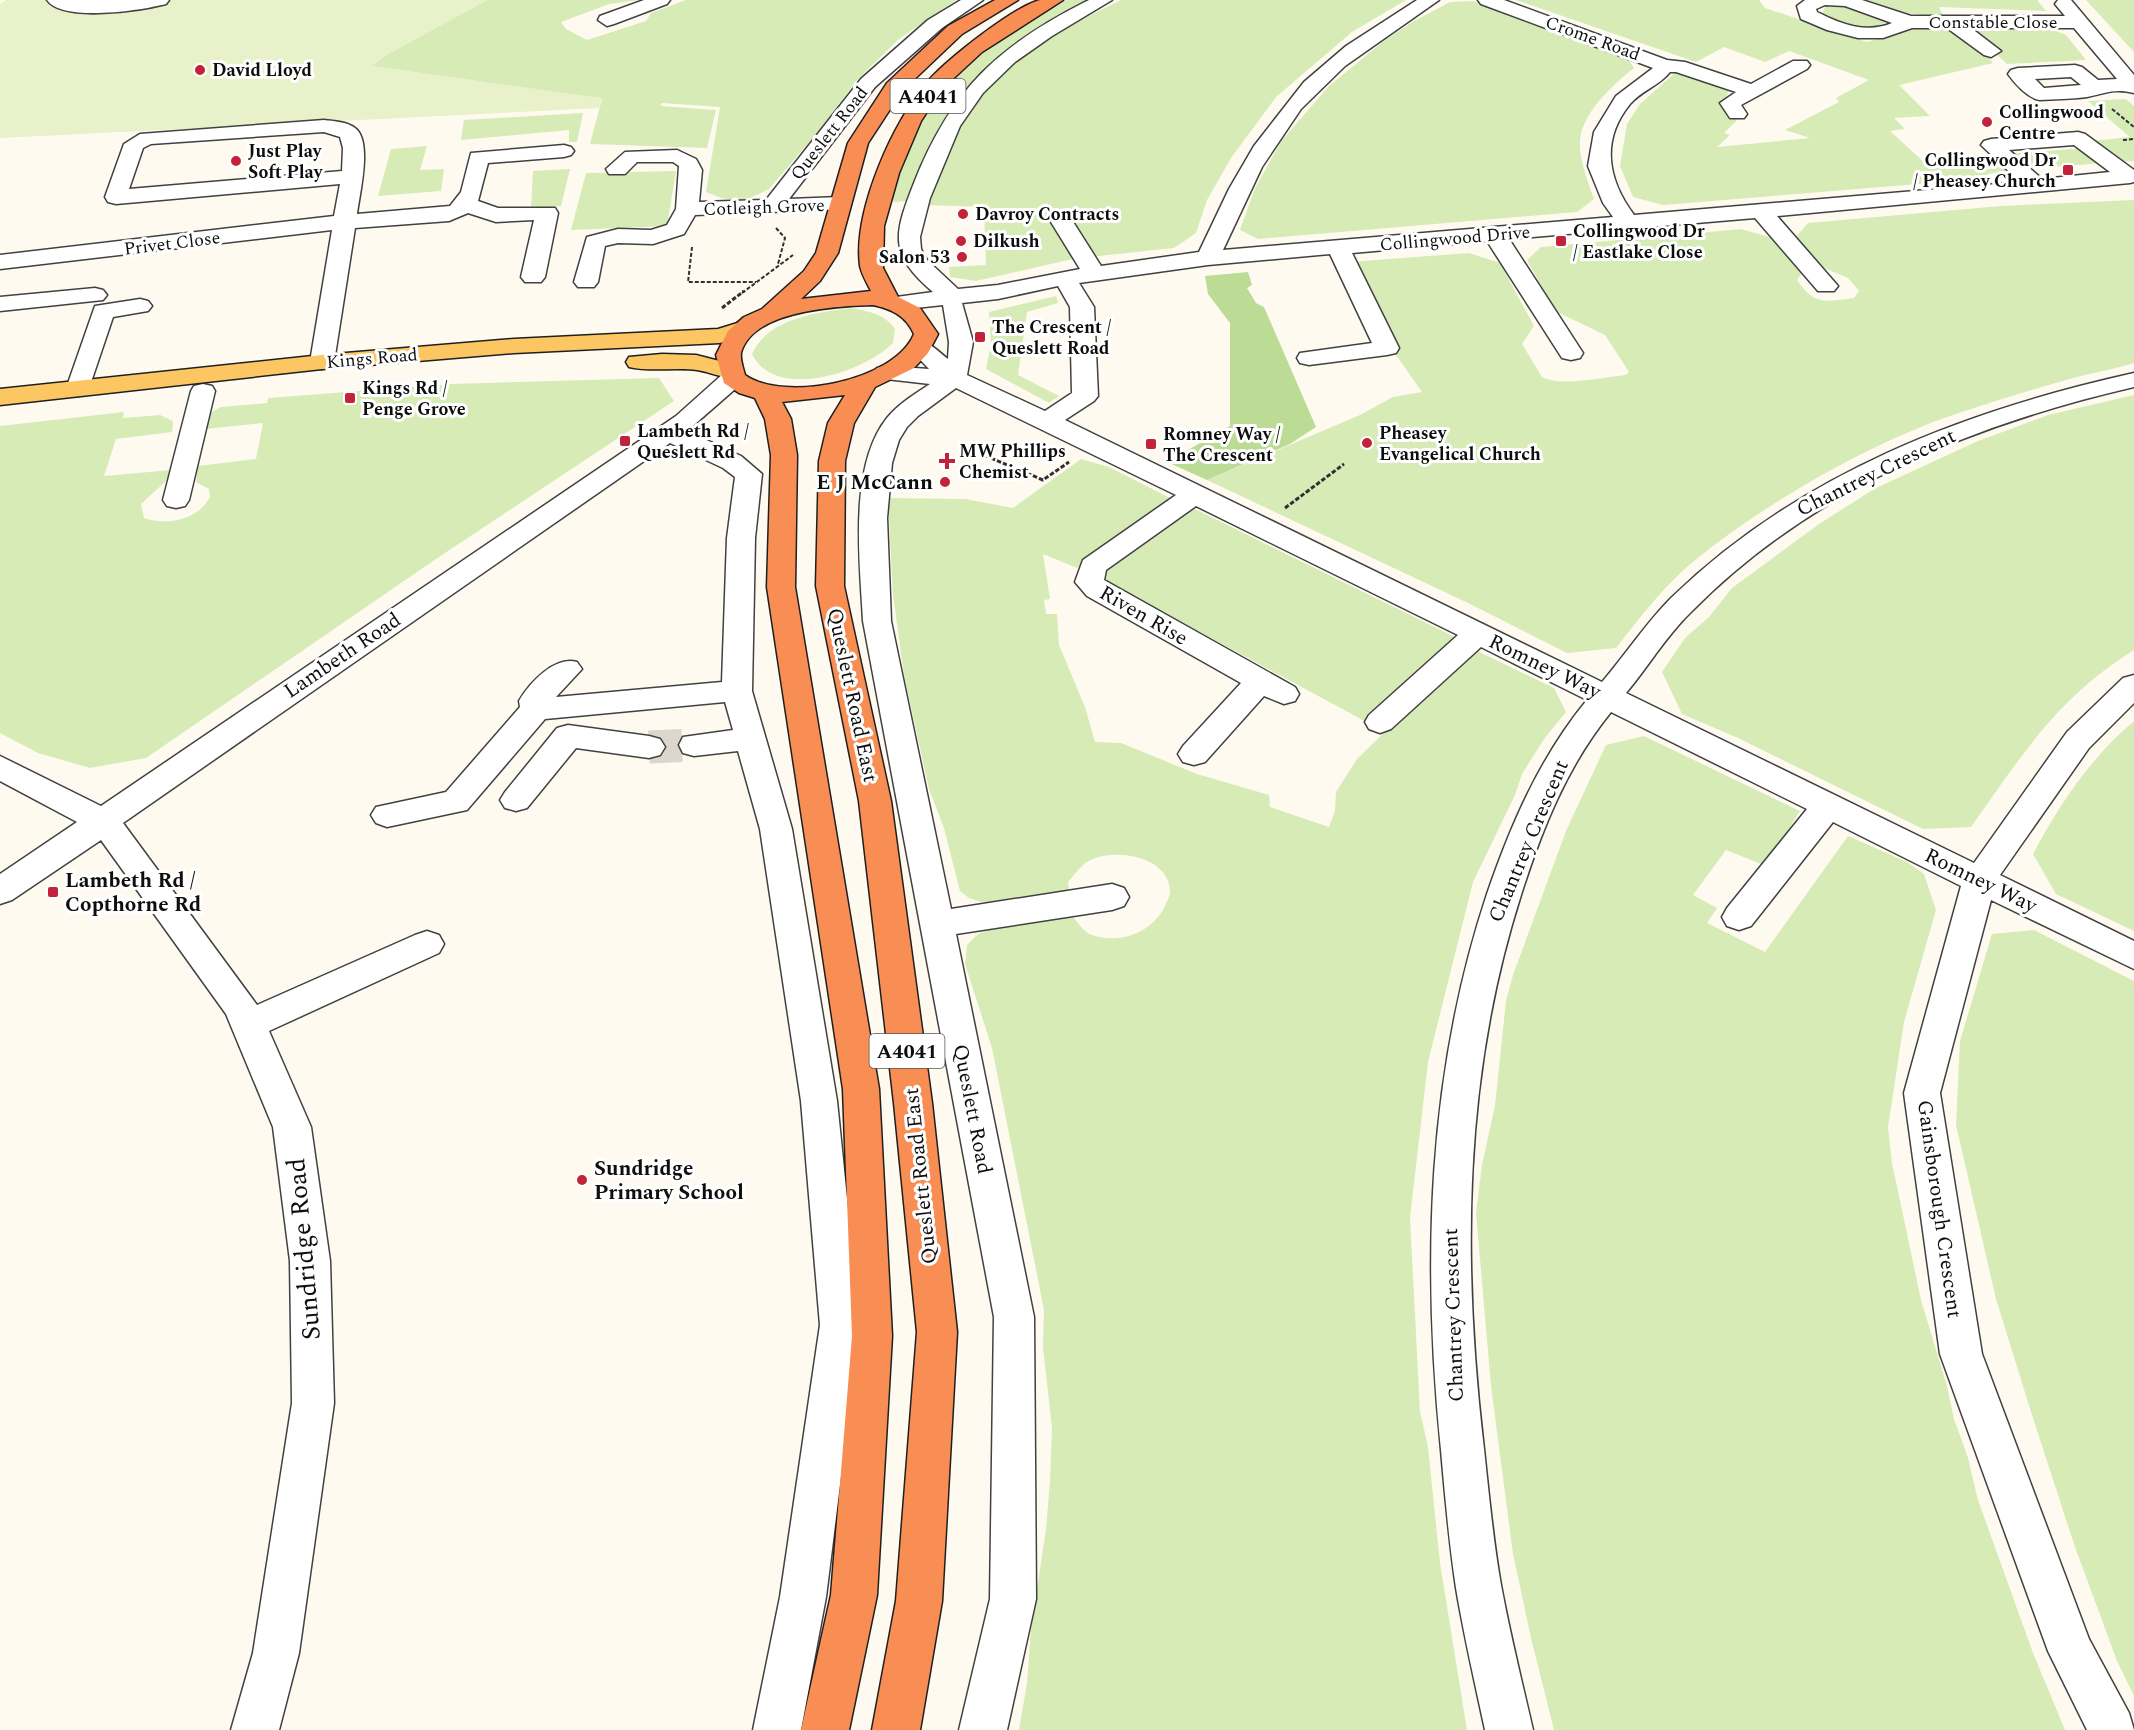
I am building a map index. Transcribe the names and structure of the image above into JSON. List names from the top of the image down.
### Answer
{
  "streets": {
    "highway": ["A4041", "Queslett Road", "Queslett Road East"],
    "main road": ["Kings Road"],
    "street": [
      "Constable Close",
      "Crome Road",
      "Cotleigh Grove",
      "Collingwood Drive",
      "Privet Close",
      "Chantrey Crescent",
      "Riven Rise",
      "Lambeth Road",
      "Romney Way",
      "Gainsborough Crescent",
      "Sundridge Road"
    ]
  },
  "crossings": [
    ["A4041", "Collingwood Drive"],
    ["A4041", "Kings Road"],
    ["A4041", "Lambeth Road"],
    ["Queslett Road", "Cotleigh Grove"],
    ["Queslett Road", "Romney Way"],
    ["Kings Road", "Lambeth Road"],
    ["Chantrey Crescent", "Romney Way"],
    ["Riven Rise", "Romney Way"],
    ["Lambeth Road", "Sundridge Road"],
    ["Romney Way", "Queslett Road East"],
    ["Romney Way", "Gainsborough Crescent"]
  ],
  "places": {
    "other": [
      "David Lloyd",
      "Collingwood Centre",
      "Just Play Soft Play",
      "Davroy Contracts",
      "Dilkush",
      "Salon 53",
      "Pheasey Evangelical Church",
      "E J McCann",
      "Sundridge Primary School"
    ],
    "transit": [
      "Collingwood Dr / Pheasey Church",
      "Collingwood Dr / Eastlake Close",
      "The Crescent / Queslett Road",
      "Kings Rd / Penge Grove",
      "Lambeth Rd / Queslett Rd",
      "Romney Way / The Crescent",
      "Lambeth Rd / Copthorne Rd"
    ],
    "health": ["MW Phillips Chemist"]
  }
}
